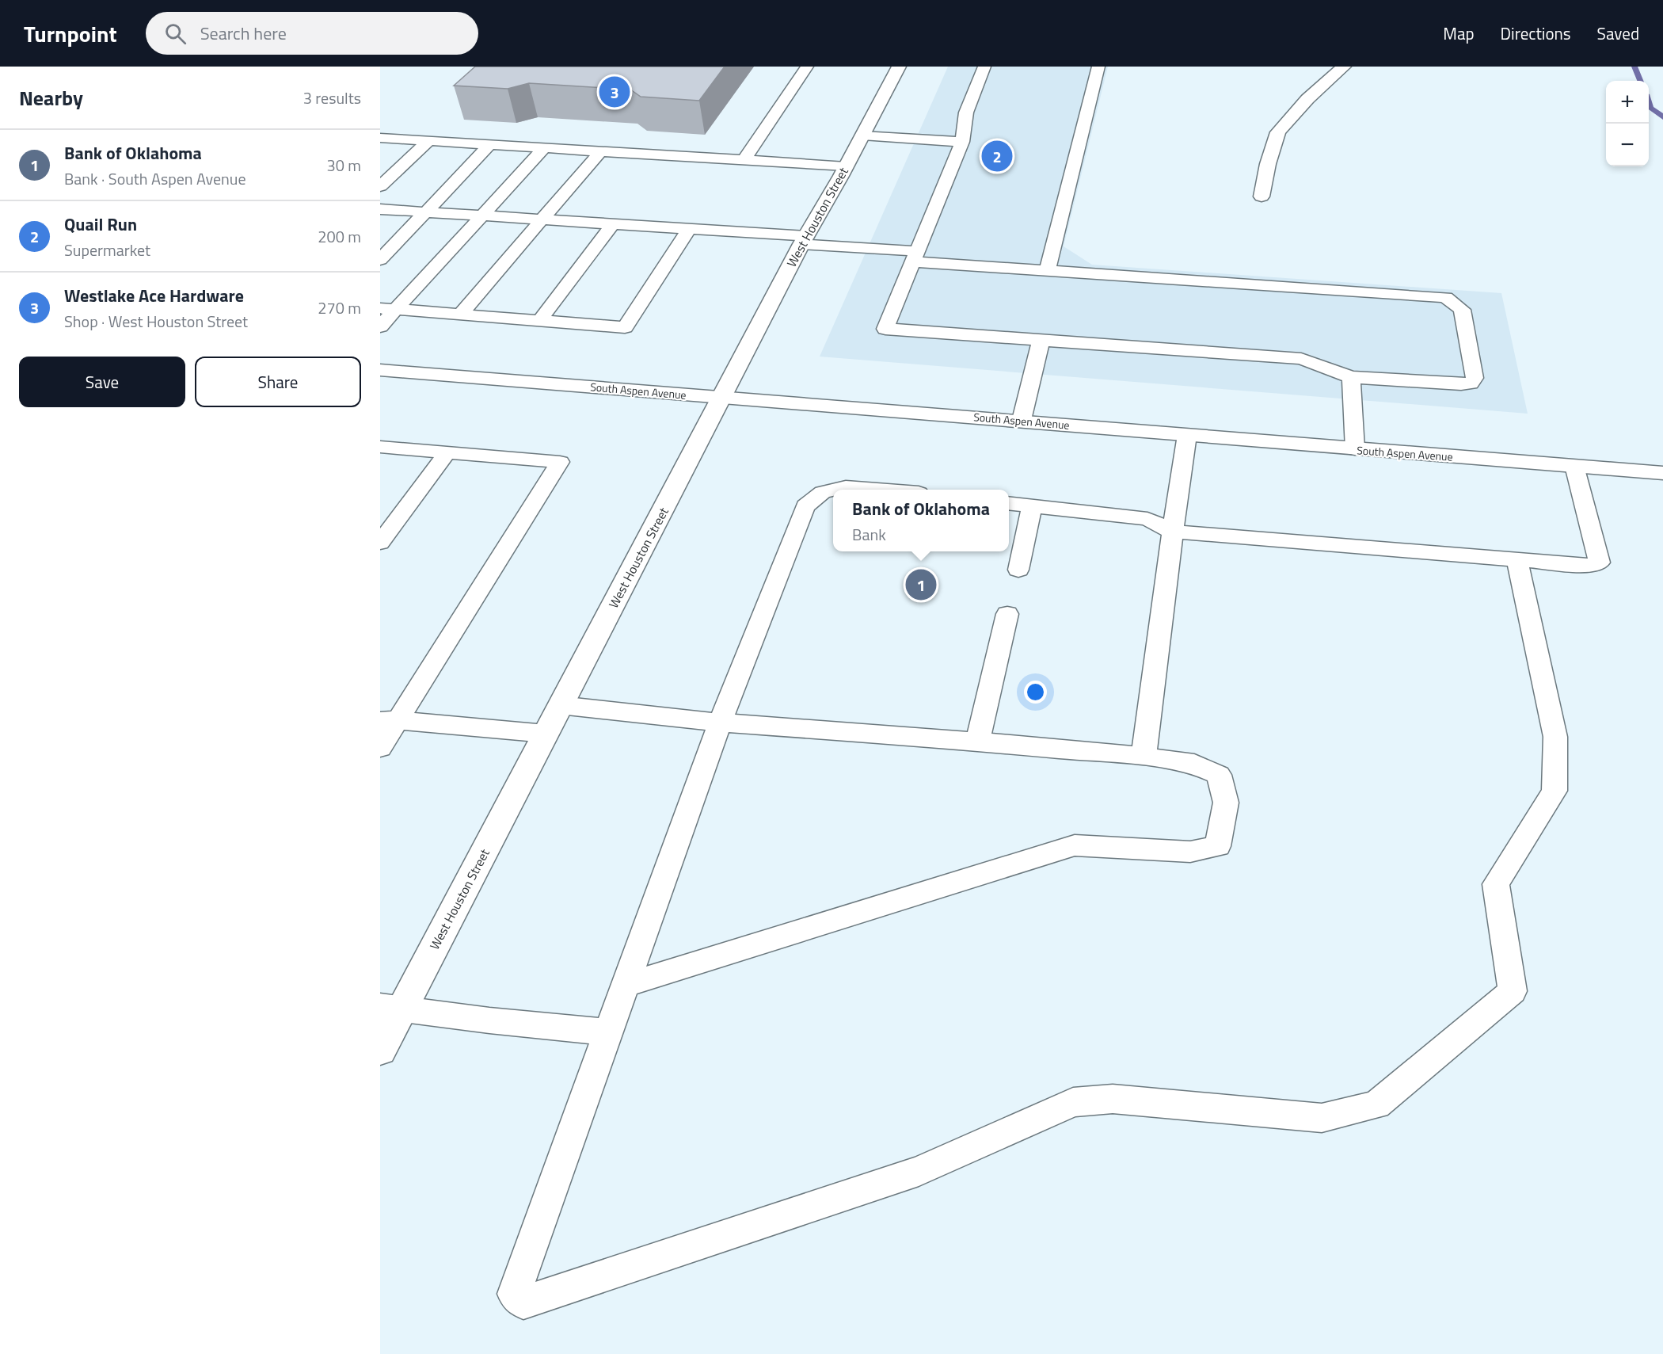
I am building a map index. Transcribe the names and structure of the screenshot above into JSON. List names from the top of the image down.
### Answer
{
  "streets": {
    "main road": ["West Houston Street", "South Aspen Avenue"]
  },
  "crossings": [
    ["West Houston Street", "South Aspen Avenue"]
  ],
  "page": {
    "header": "Turnpoint",
    "search": "Search here",
    "nav": ["Map", "Directions", "Saved"],
    "heading": ["Nearby", "3 results"],
    "pins": ["3", "2", "1"],
    "map_buttons": ["+", "−"],
    "list": [
      {
        "mark": "1",
        "name": "Bank of Oklahoma",
        "note": "Bank · South Aspen Avenue",
        "value": "30 m"
      },
      {
        "mark": "2",
        "name": "Quail Run",
        "note": "Supermarket",
        "value": "200 m"
      },
      {
        "mark": "3",
        "name": "Westlake Ace Hardware",
        "note": "Shop · West Houston Street",
        "value": "270 m"
      }
    ],
    "buttons": ["Save", "Share"],
    "popup": ["Bank of Oklahoma", "Bank"]
  }
}
